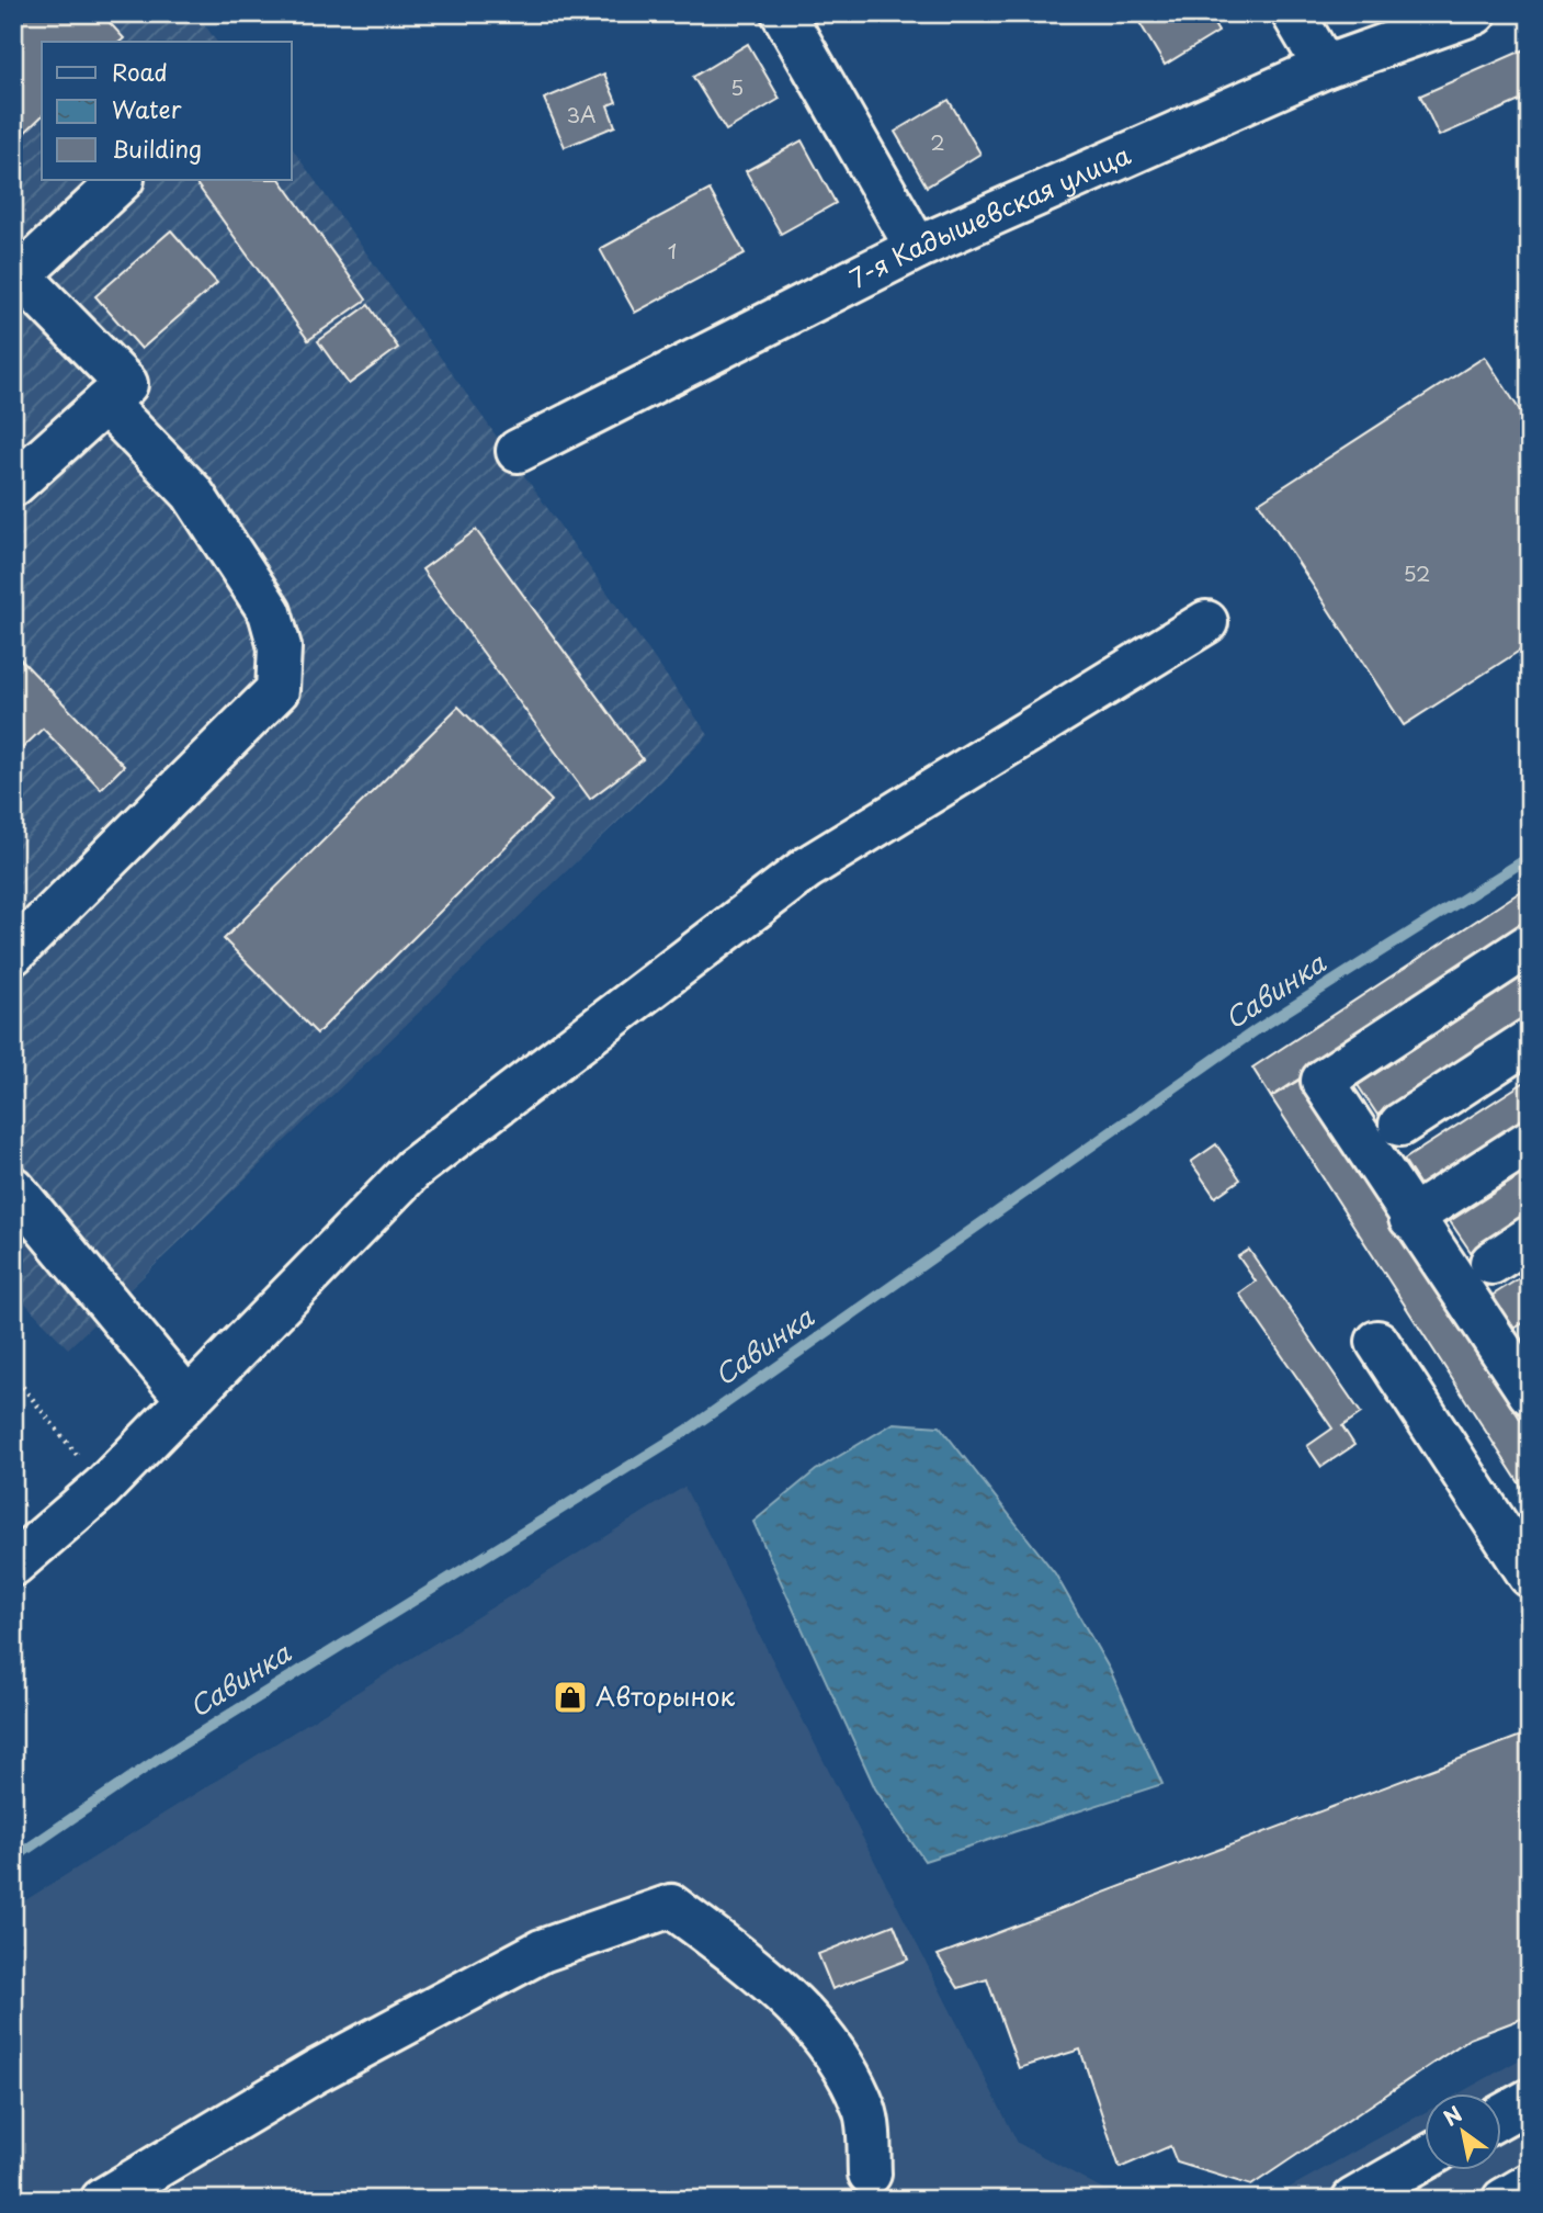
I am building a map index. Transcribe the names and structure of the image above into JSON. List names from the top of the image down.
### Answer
{
  "streets": {
    "street": ["7-я Кадышевская улица"]
  },
  "water": ["Савинка"],
  "places": {
    "shop": ["Авторынок"]
  },
  "house_numbers": [
    "5",
    "3А",
    "2",
    "1",
    "52"
  ],
  "legend": ["Road", "Water", "Building"],
  "north": "top left"
}
